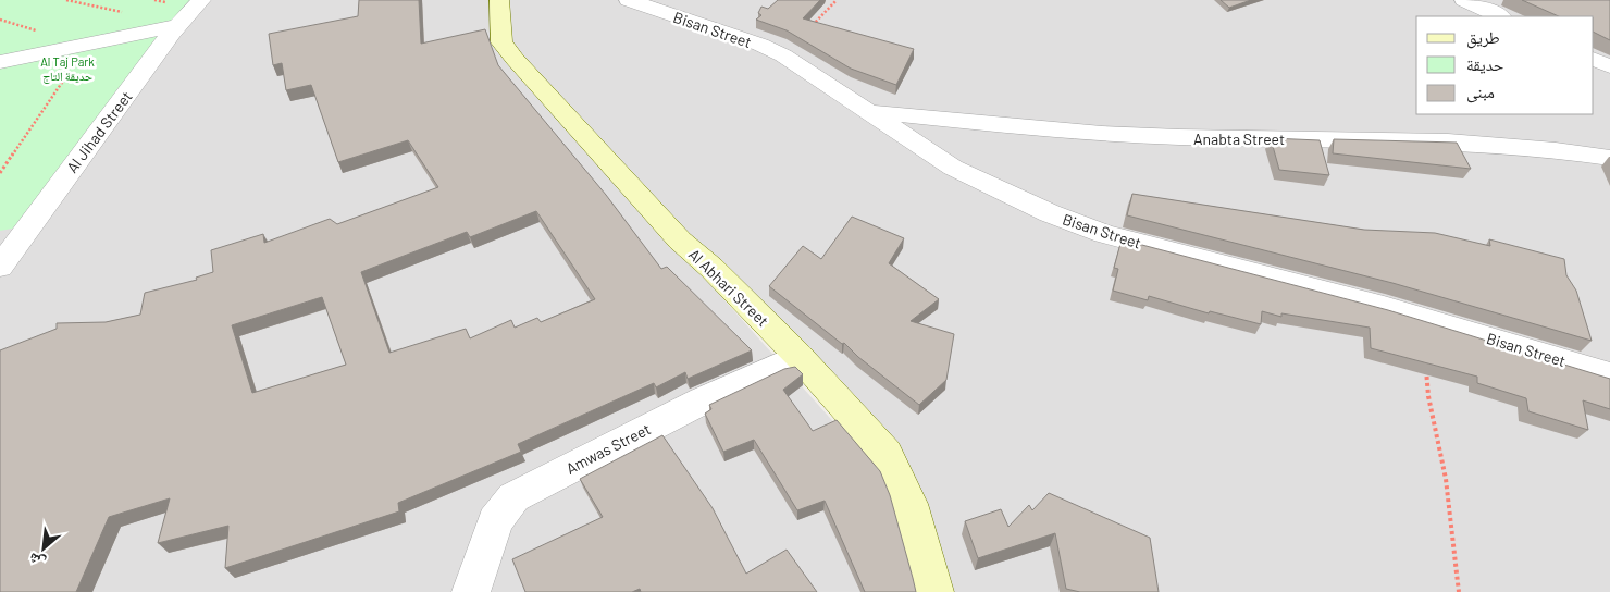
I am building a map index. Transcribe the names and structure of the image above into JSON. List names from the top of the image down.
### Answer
{
  "streets": {
    "street": [
      "Bisan Street",
      "Al Jihad Street",
      "Anabta Street",
      "Al Abhari Street",
      "Amwas Street"
    ]
  },
  "crossings": [
    ["Bisan Street", "Anabta Street"],
    ["Al Abhari Street", "Amwas Street"]
  ],
  "parks": ["Al Taj Park حديقة التاج"],
  "legend": ["طريق", "حديقة", "مبنى"],
  "north": "bottom left"
}
